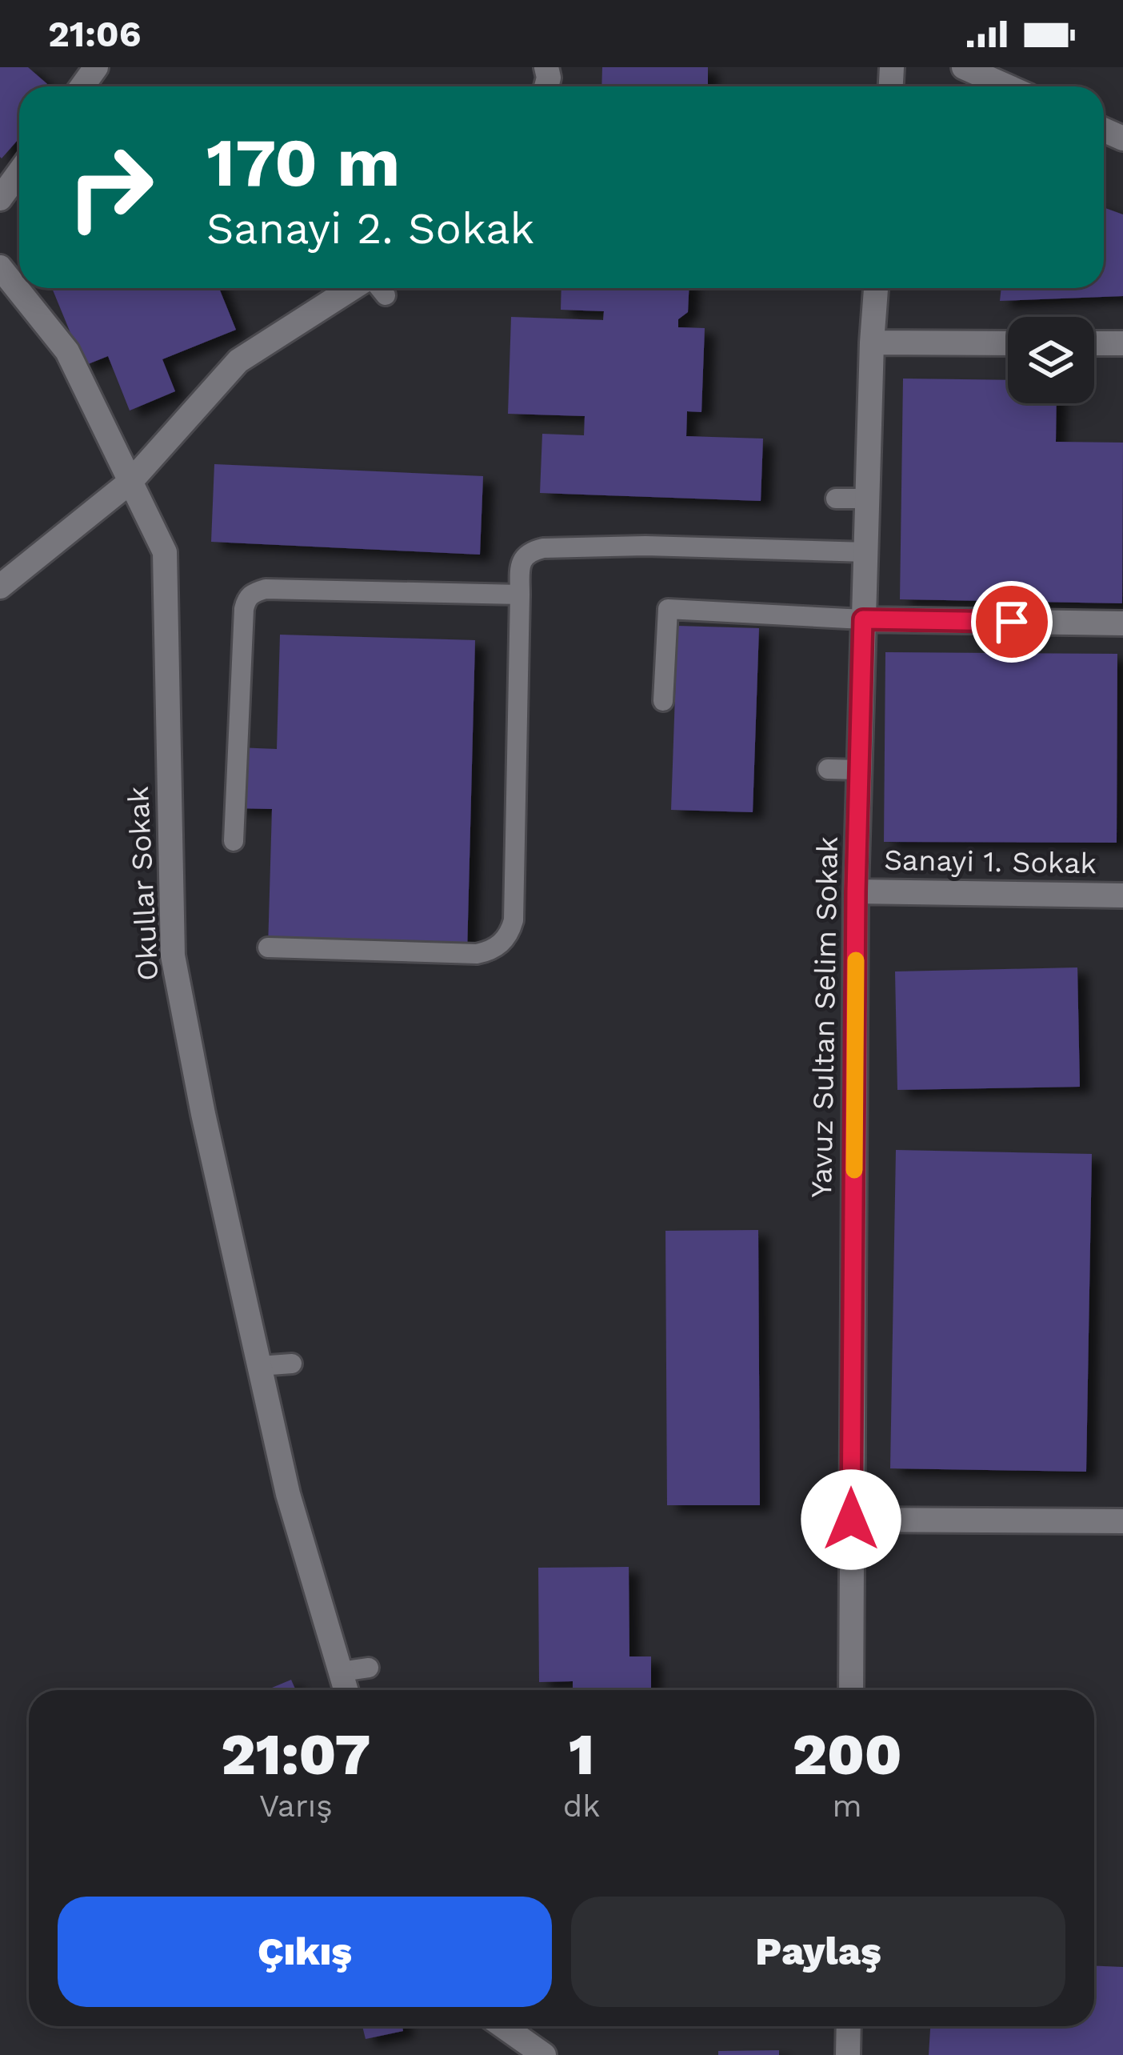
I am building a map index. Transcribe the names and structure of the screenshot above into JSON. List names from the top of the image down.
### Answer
{
  "streets": {
    "street": ["Sanayi 1. Sokak", "Okullar Sokak", "Yavuz Sultan Selim Sokak"]
  },
  "crossings": [
    ["Sanayi 1. Sokak", "Yavuz Sultan Selim Sokak"]
  ],
  "page": {
    "status": "21:06",
    "turn": ["170 m", "Sanayi 2. Sokak"],
    "eta": [
      "21:07",
      "Varış",
      "1",
      "dk",
      "200",
      "m"
    ],
    "buttons": ["Çıkış", "Paylaş"]
  }
}
